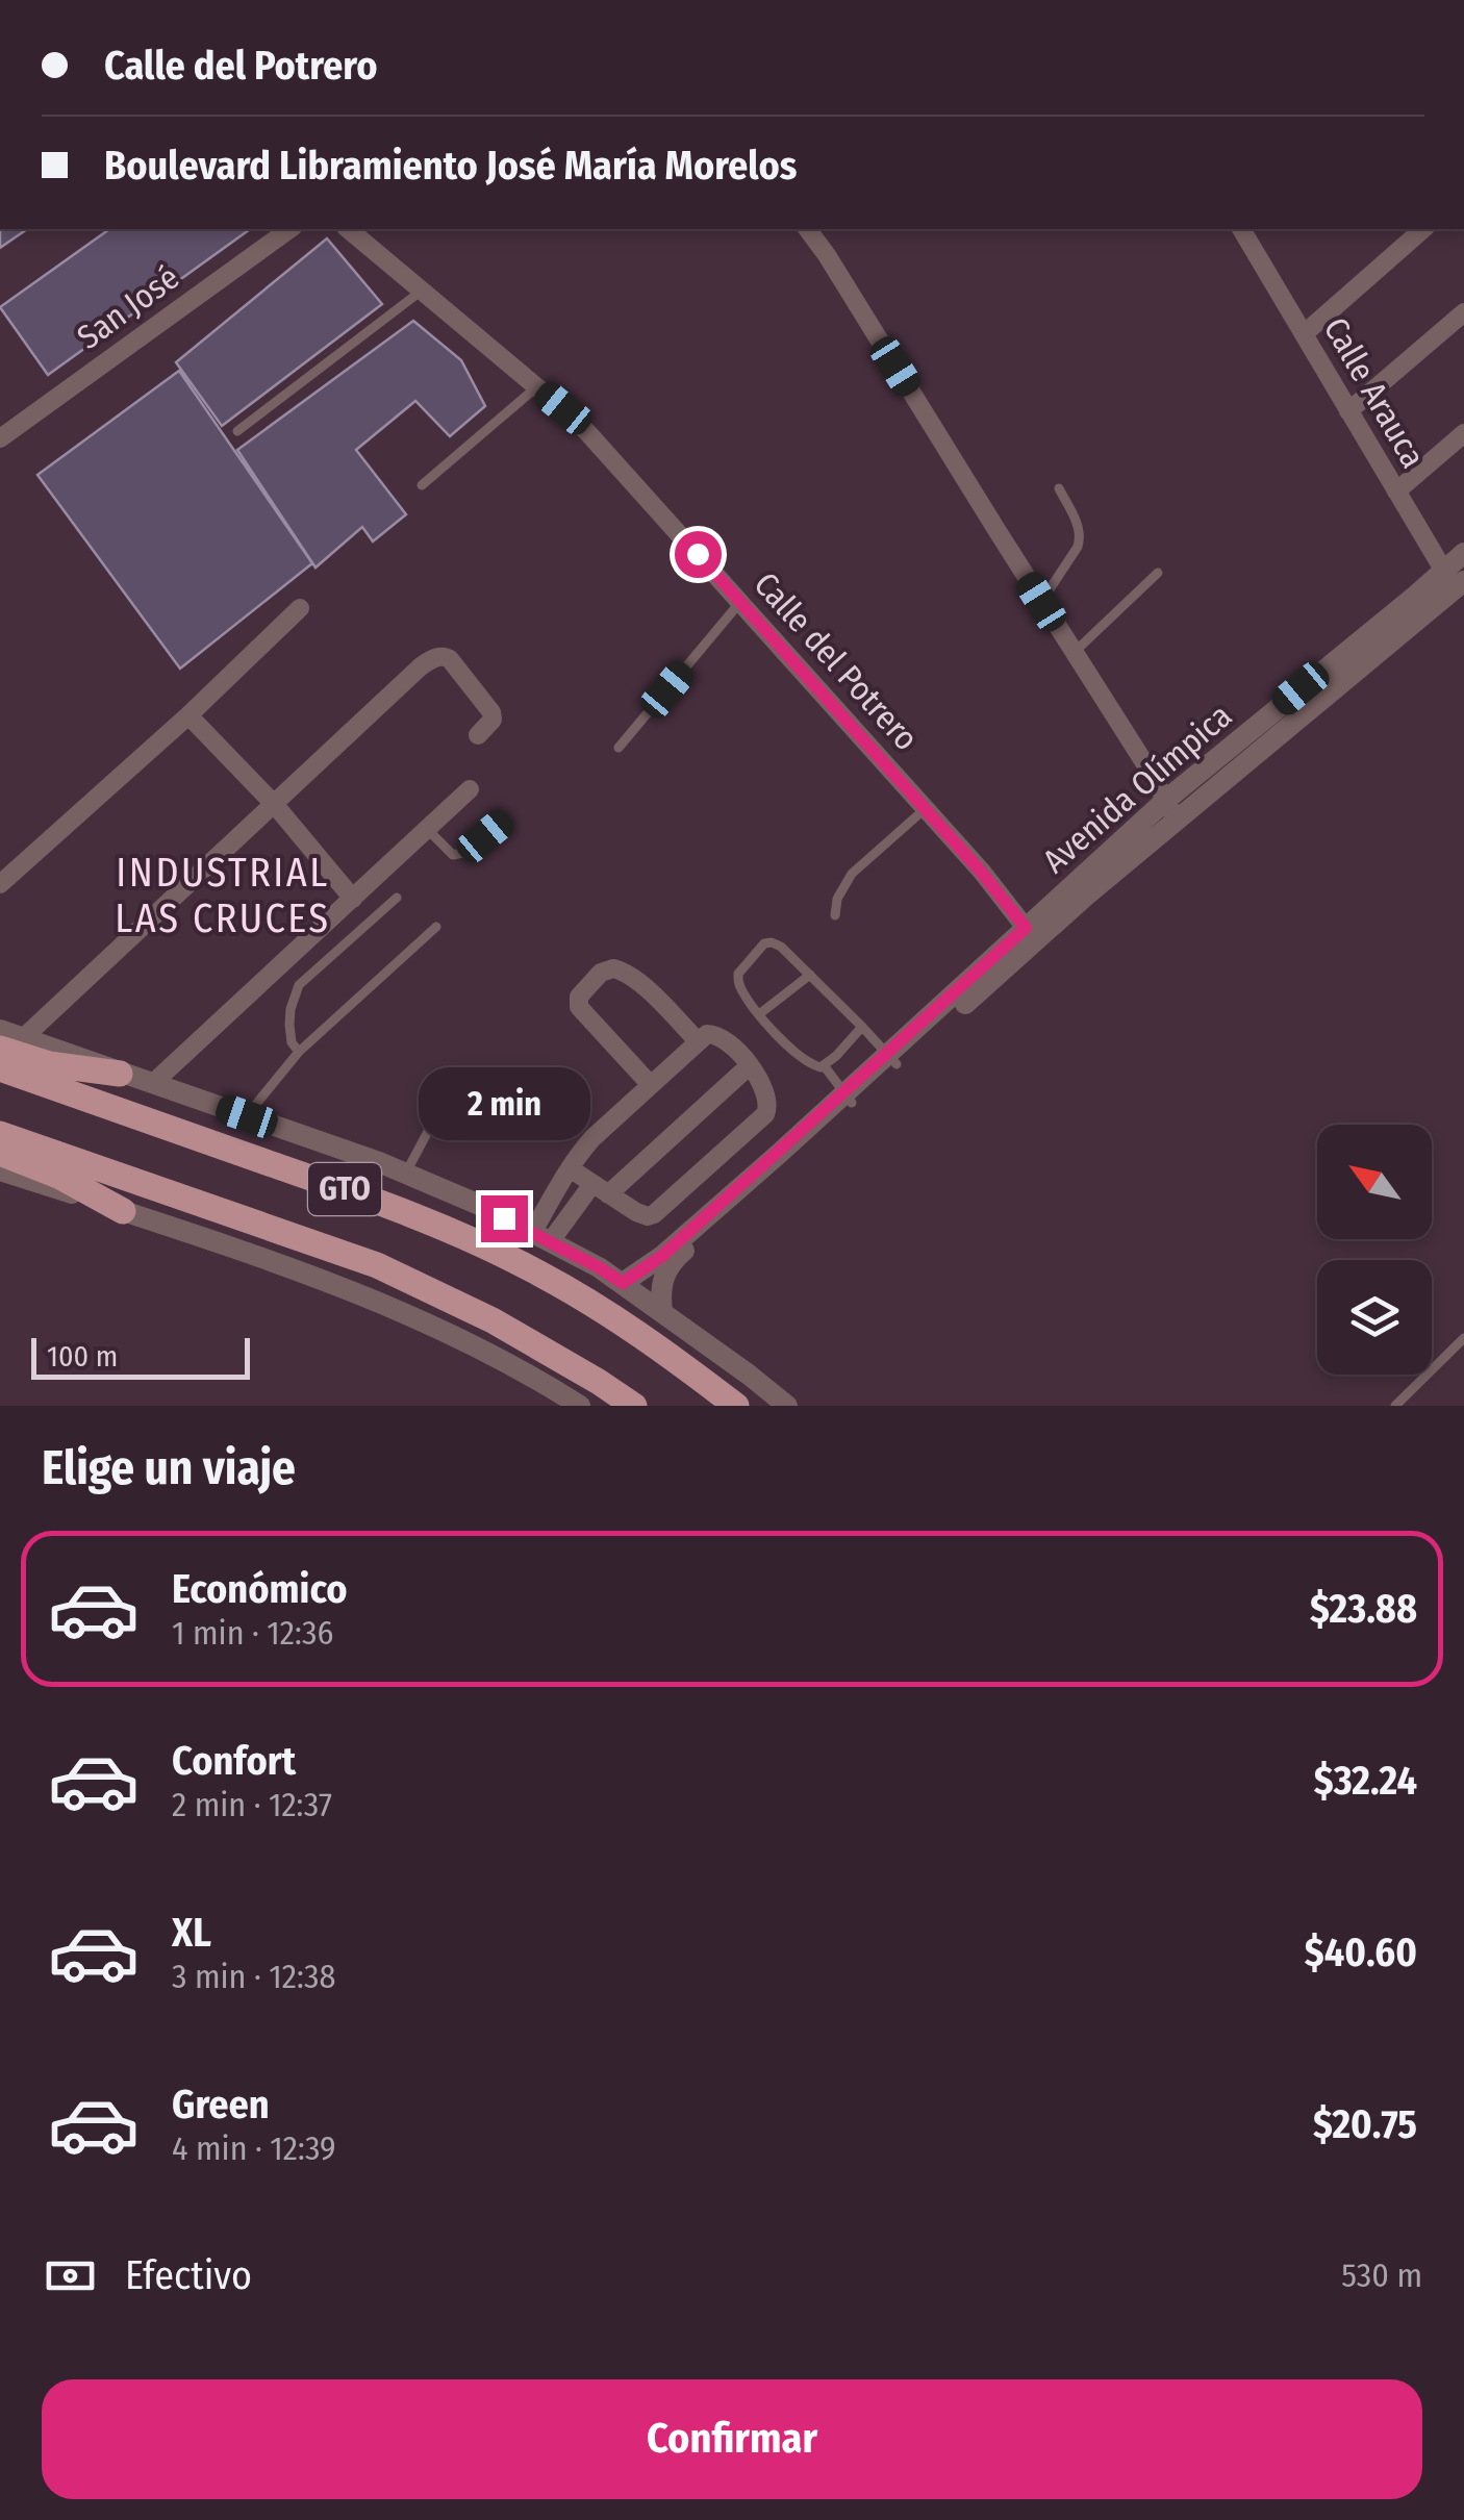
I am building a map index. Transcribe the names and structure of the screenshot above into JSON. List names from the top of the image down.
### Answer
{
  "streets": {
    "main road": ["GTO"],
    "street": [
      "San José",
      "Calle Arauca",
      "Calle del Potrero",
      "Avenida Olímpica"
    ]
  },
  "crossings": [
    ["Calle Arauca", "Avenida Olímpica"],
    ["Calle del Potrero", "Avenida Olímpica"]
  ],
  "districts": ["INDUSTRIAL LAS CRUCES"],
  "scale_bar": "100 m",
  "north": "top left",
  "page": {
    "banner": ["Calle del Potrero", "Boulevard Libramiento José María Morelos"],
    "bubble": "2 min",
    "scale": "100 m",
    "heading": "Elige un viaje",
    "list": [
      {
        "name": "Económico",
        "note": "1 min · 12:36",
        "value": "$23.88"
      },
      {
        "name": "Confort",
        "note": "2 min · 12:37",
        "value": "$32.24"
      },
      {
        "name": "XL",
        "note": "3 min · 12:38",
        "value": "$40.60"
      },
      {
        "name": "Green",
        "note": "4 min · 12:39",
        "value": "$20.75"
      }
    ],
    "pay": ["Efectivo", "530 m"],
    "buttons": "Confirmar"
  }
}
